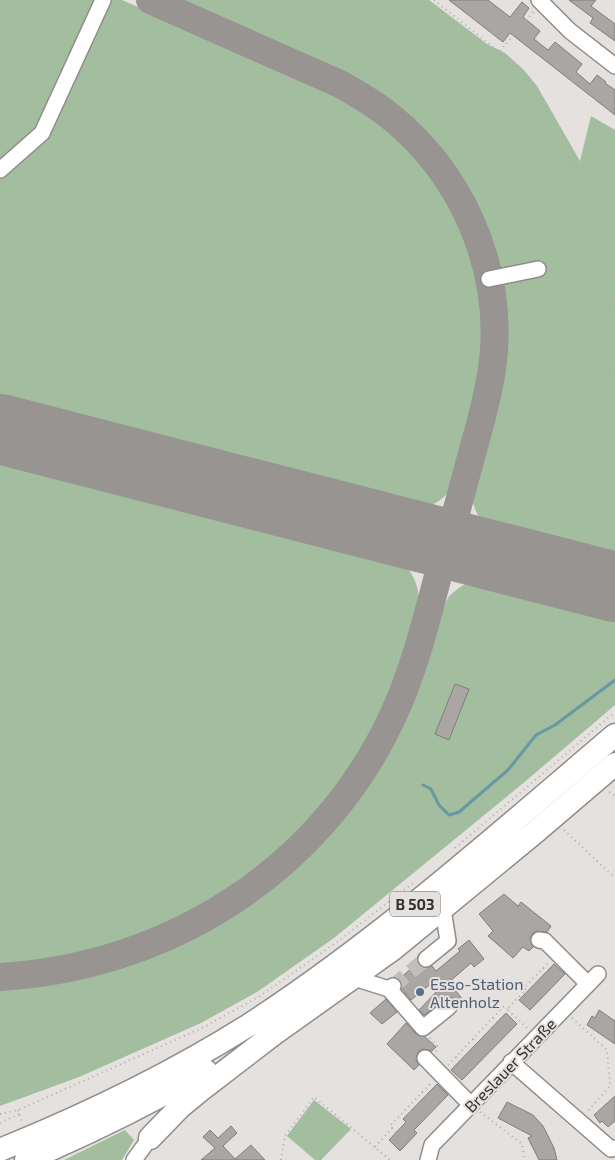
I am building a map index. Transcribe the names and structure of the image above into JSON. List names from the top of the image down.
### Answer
{
  "streets": {
    "highway": ["B 503"],
    "street": ["Breslauer Straße"]
  },
  "places": ["Esso-Station Altenholz"]
}
